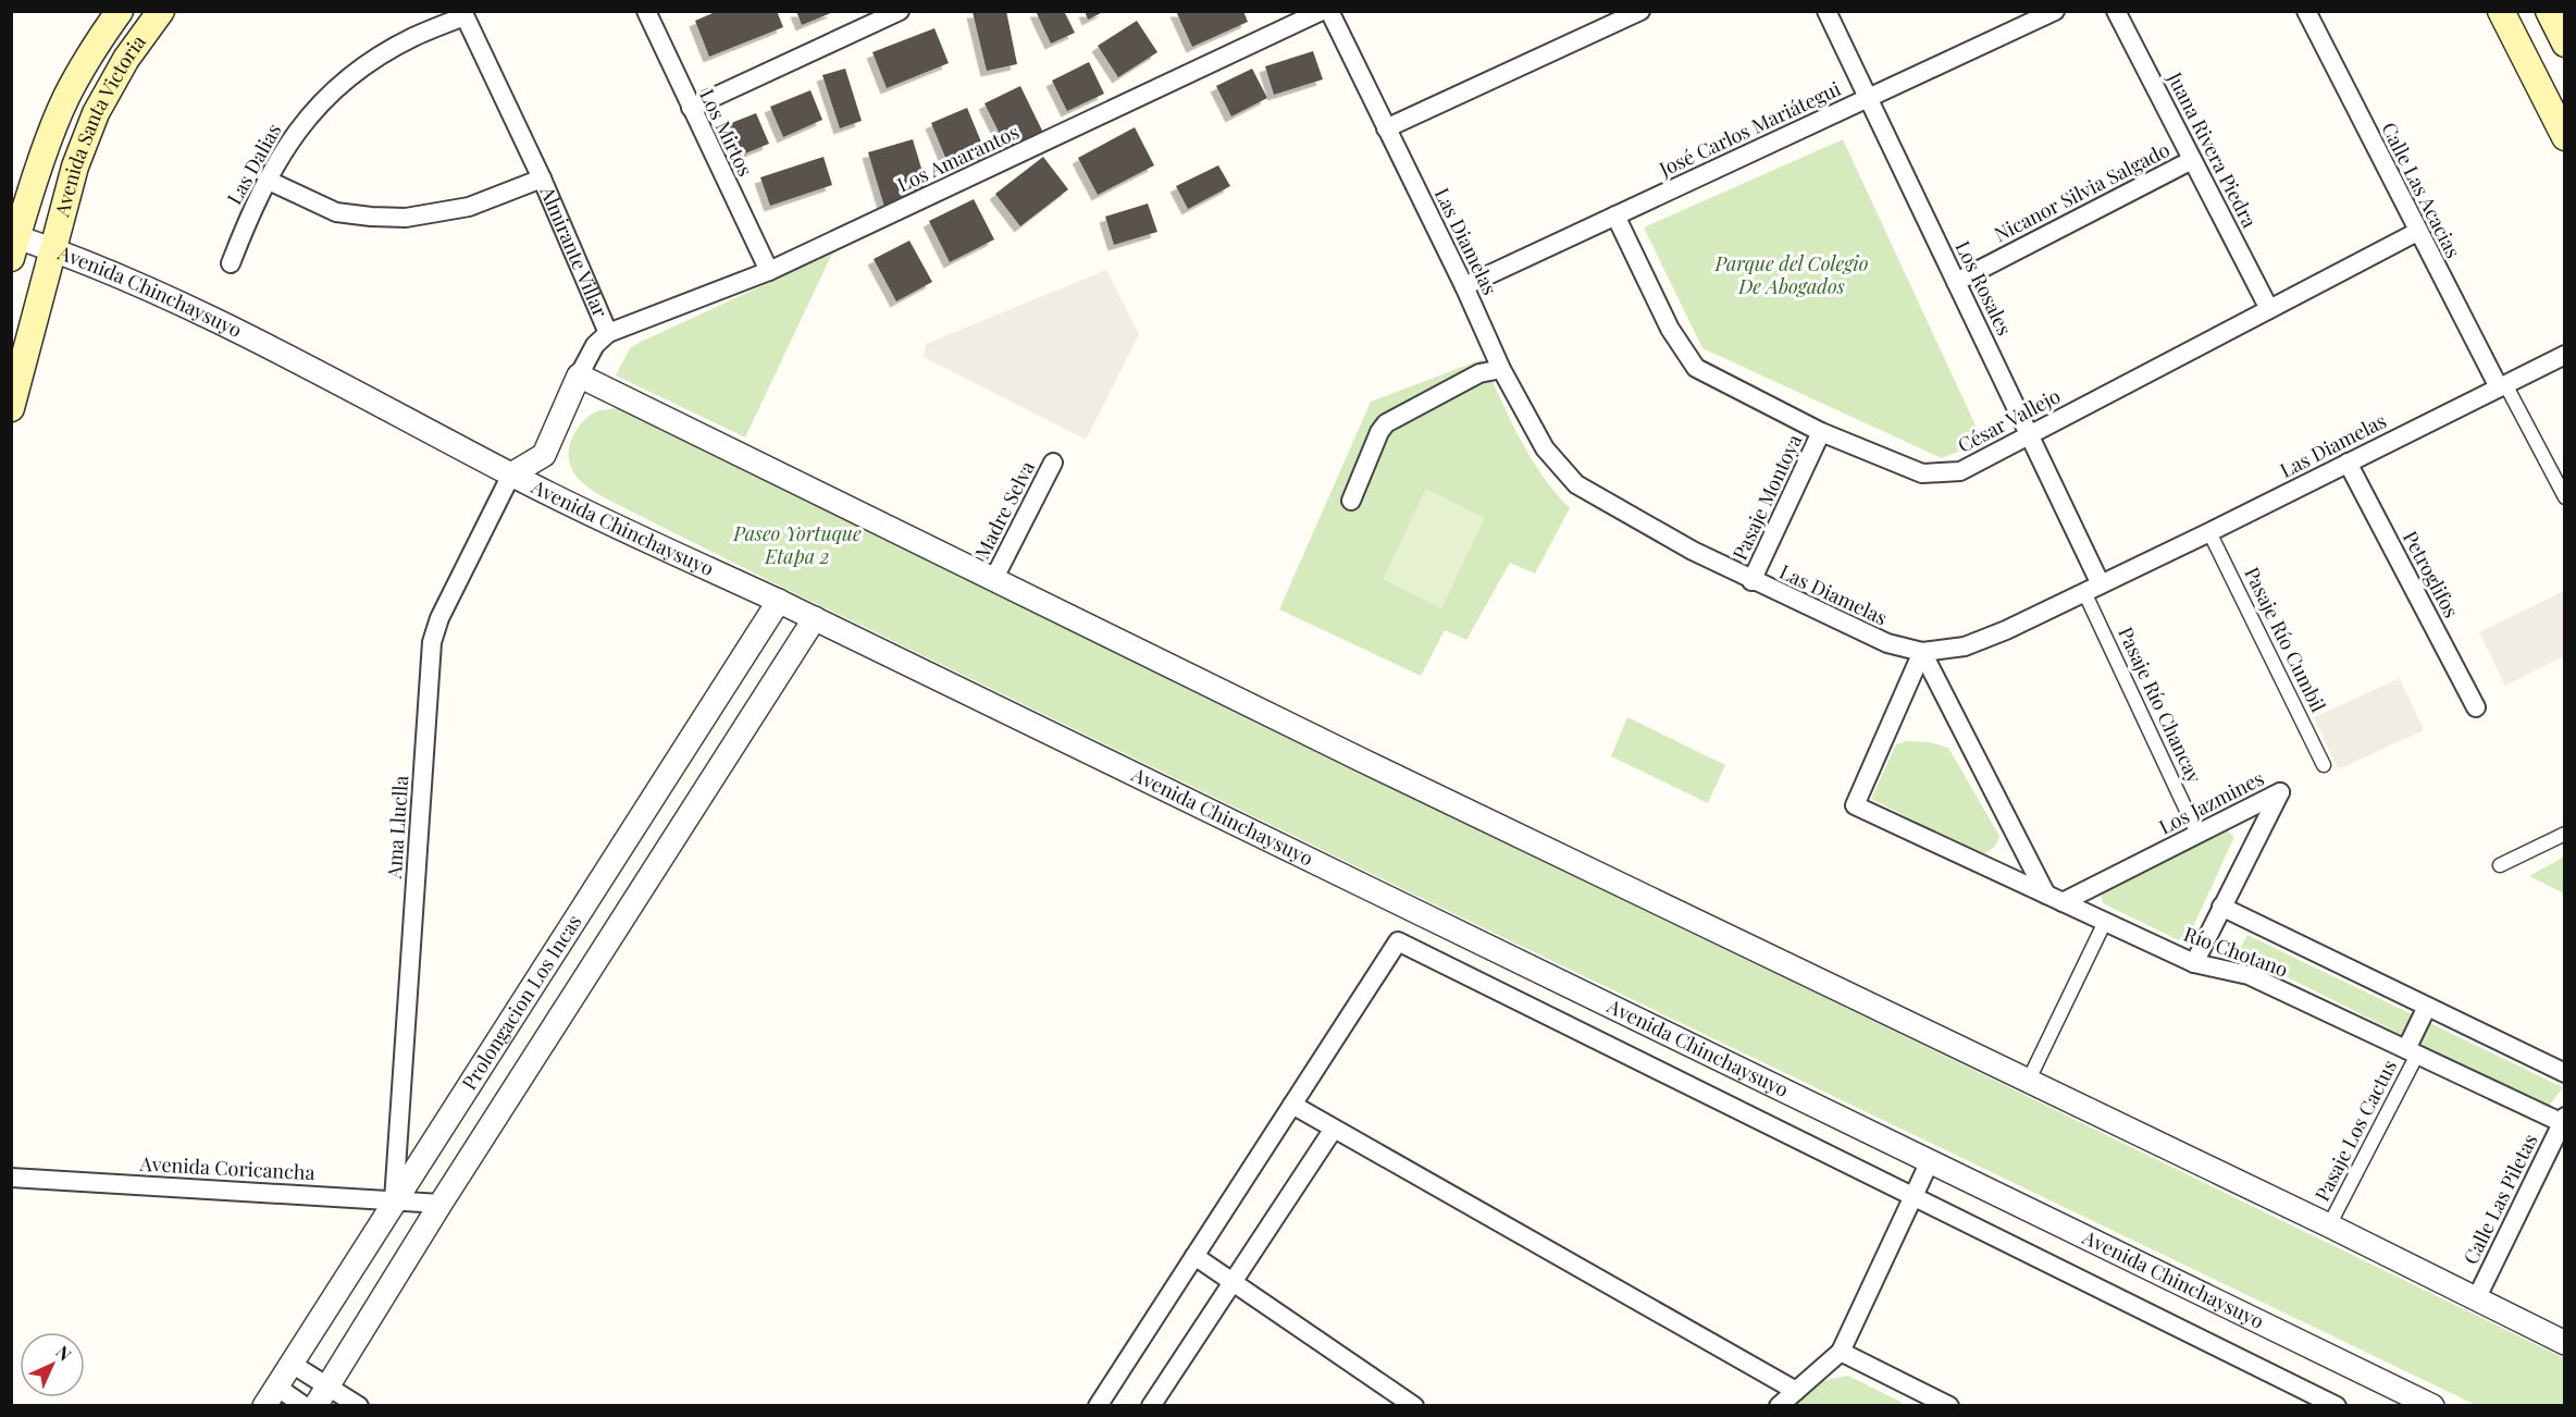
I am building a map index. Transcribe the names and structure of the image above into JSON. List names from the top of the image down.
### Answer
{
  "streets": {
    "main road": ["Avenida Santa Victoria"],
    "street": [
      "José Carlos Mariátegui",
      "Los Mirtos",
      "Juana Rivera Piedra",
      "Los Amarantos",
      "Las Dalias",
      "Calle Las Acacias",
      "Nicanor Silvia Salgado",
      "Las Diamelas",
      "Almirante Villar",
      "Los Rosales",
      "Avenida Chinchaysuyo",
      "César Vallejo",
      "Pasaje Montoya",
      "Madre Selva",
      "Petroglifos",
      "Pasaje Río Cumbil",
      "Pasaje Río Chancay",
      "Los Jazmines",
      "Ama Lluclla",
      "Río Chotano",
      "Prolongacion Los Incas",
      "Pasaje Los Cactus",
      "Avenida Coricancha",
      "Calle Las Piletas"
    ]
  },
  "crossings": [
    ["Avenida Santa Victoria", "Avenida Chinchaysuyo"],
    ["José Carlos Mariátegui", "Las Diamelas"],
    ["José Carlos Mariátegui", "Los Rosales"],
    ["José Carlos Mariátegui", "César Vallejo"],
    ["Los Mirtos", "Los Amarantos"],
    ["Juana Rivera Piedra", "Nicanor Silvia Salgado"],
    ["Juana Rivera Piedra", "César Vallejo"],
    ["Los Amarantos", "Almirante Villar"],
    ["Las Dalias", "Almirante Villar"],
    ["Calle Las Acacias", "Las Diamelas"],
    ["Calle Las Acacias", "César Vallejo"],
    ["Nicanor Silvia Salgado", "Los Rosales"],
    ["Las Diamelas", "Los Rosales"],
    ["Las Diamelas", "Pasaje Montoya"],
    ["Las Diamelas", "Petroglifos"],
    ["Las Diamelas", "Pasaje Río Cumbil"],
    ["Las Diamelas", "Pasaje Río Chancay"],
    ["Las Diamelas", "Río Chotano"],
    ["Almirante Villar", "Avenida Chinchaysuyo"],
    ["Almirante Villar", "Ama Lluclla"],
    ["Los Rosales", "César Vallejo"],
    ["Los Rosales", "Pasaje Río Chancay"],
    ["Avenida Chinchaysuyo", "Ama Lluclla"],
    ["Avenida Chinchaysuyo", "Prolongacion Los Incas"],
    ["César Vallejo", "Pasaje Montoya"],
    ["Pasaje Río Chancay", "Los Jazmines"],
    ["Los Jazmines", "Río Chotano"],
    ["Ama Lluclla", "Prolongacion Los Incas"],
    ["Ama Lluclla", "Avenida Coricancha"],
    ["Río Chotano", "Pasaje Los Cactus"],
    ["Río Chotano", "Calle Las Piletas"],
    ["Prolongacion Los Incas", "Avenida Coricancha"]
  ],
  "parks": ["Parque del Colegio De Abogados", "Paseo Yortuque Etapa 2"],
  "north": "top right"
}
